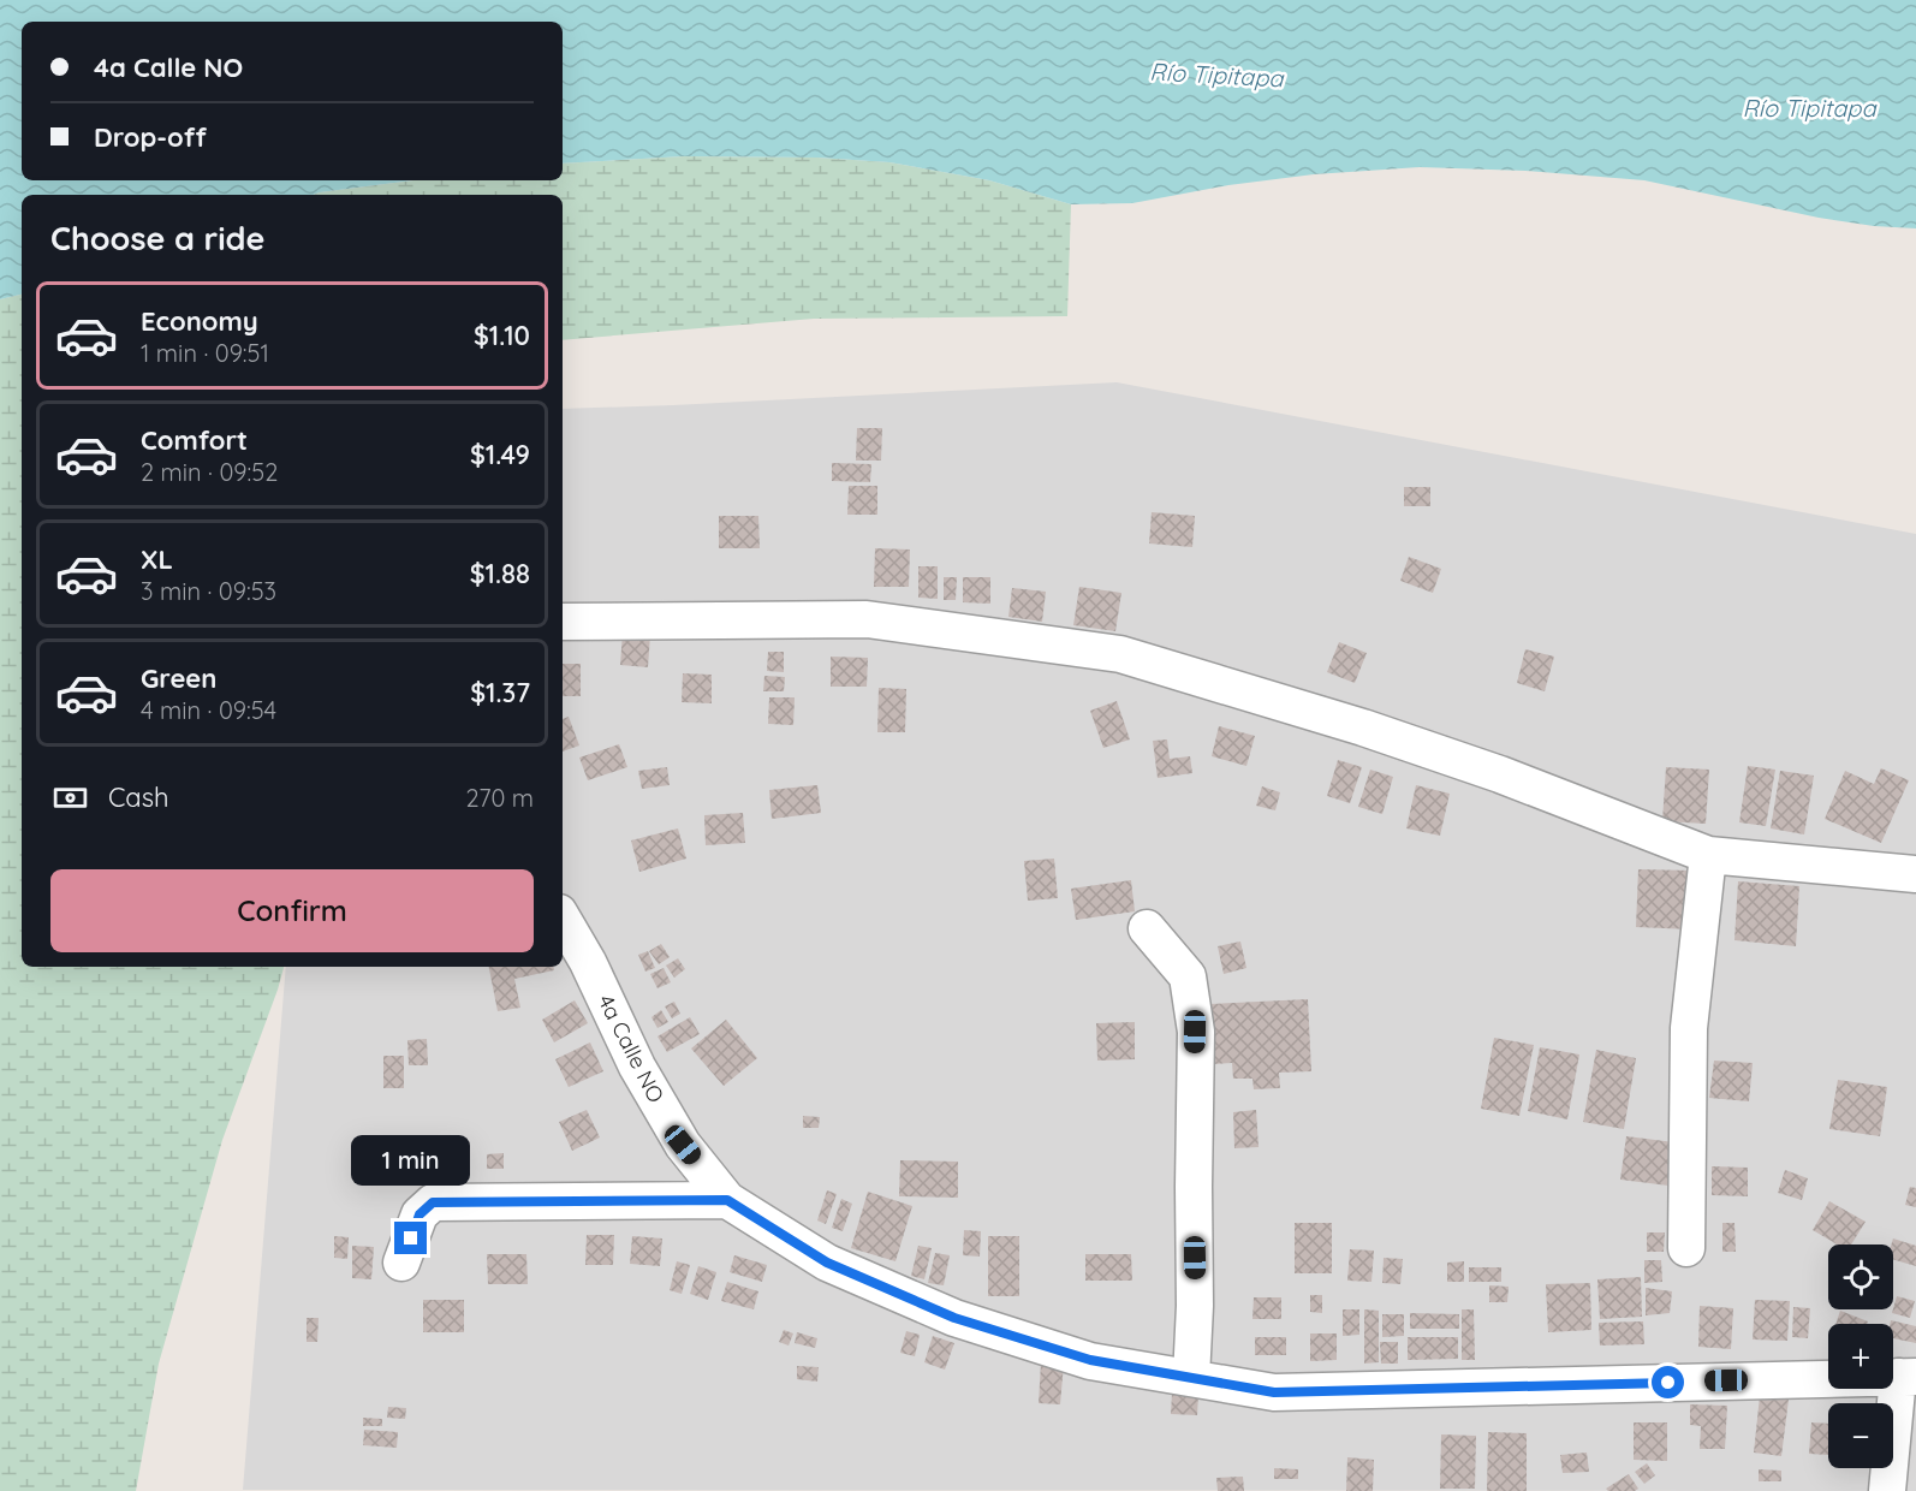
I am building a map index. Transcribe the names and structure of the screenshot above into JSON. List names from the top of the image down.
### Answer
{
  "streets": {
    "street": ["4a Calle NO"]
  },
  "water": ["Río Tipitapa"],
  "page": {
    "banner": ["4a Calle NO", "Drop-off"],
    "heading": "Choose a ride",
    "list": [
      {
        "name": "Economy",
        "note": "1 min · 09:51",
        "value": "$1.10"
      },
      {
        "name": "Comfort",
        "note": "2 min · 09:52",
        "value": "$1.49"
      },
      {
        "name": "XL",
        "note": "3 min · 09:53",
        "value": "$1.88"
      },
      {
        "name": "Green",
        "note": "4 min · 09:54",
        "value": "$1.37"
      }
    ],
    "pay": ["Cash", "270 m"],
    "buttons": "Confirm",
    "bubble": "1 min",
    "map_buttons": ["+", "−"]
  }
}
